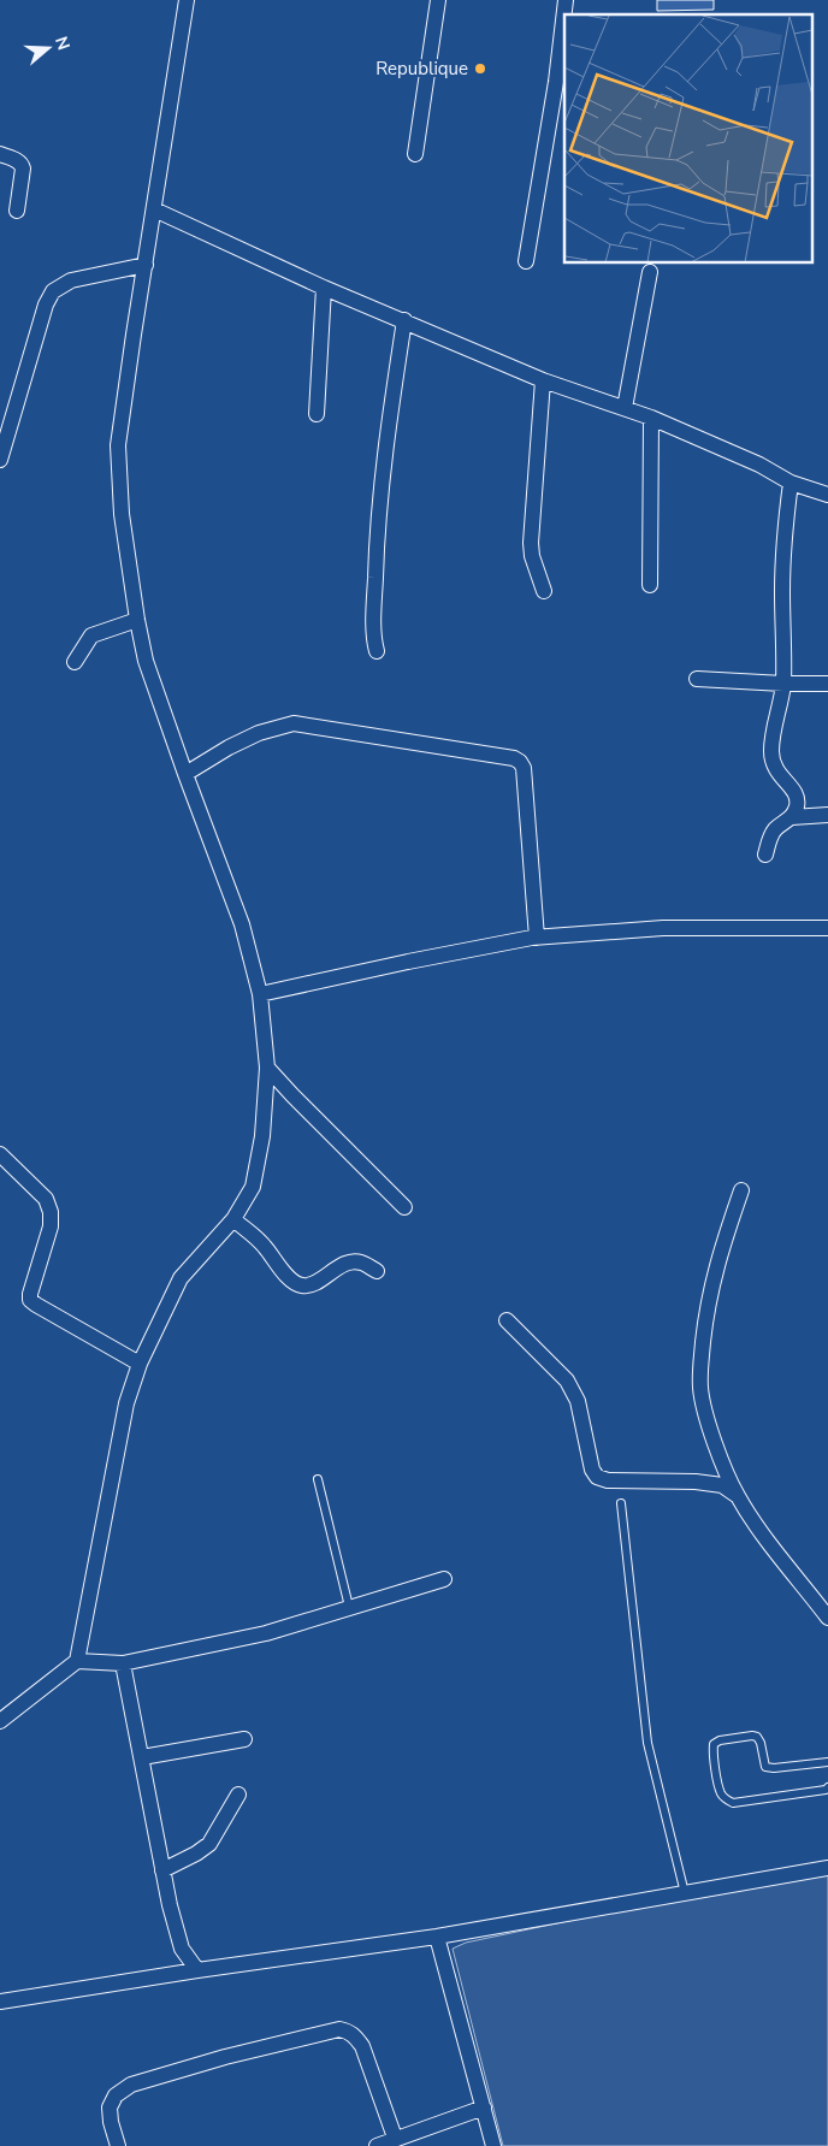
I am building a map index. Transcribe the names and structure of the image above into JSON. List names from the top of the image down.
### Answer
{
  "places": ["Republique"],
  "north": "right"
}
